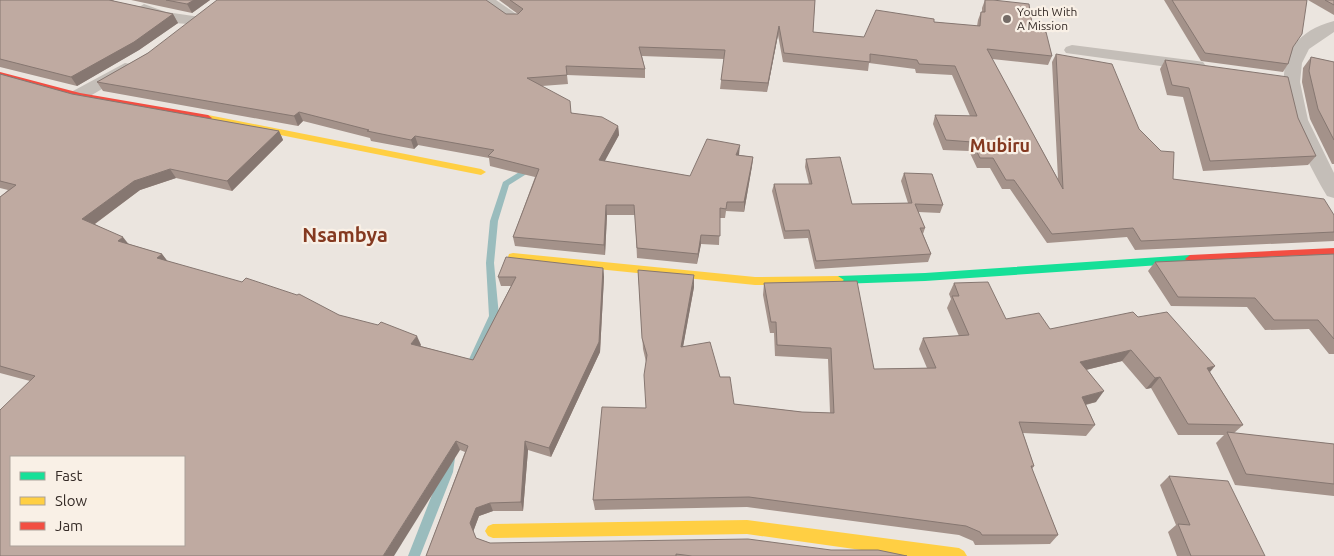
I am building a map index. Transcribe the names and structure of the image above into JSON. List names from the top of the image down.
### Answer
{
  "districts": ["Mubiru", "Nsambya"],
  "places": ["Youth With A Mission"],
  "legend": ["Fast", "Slow", "Jam"]
}
